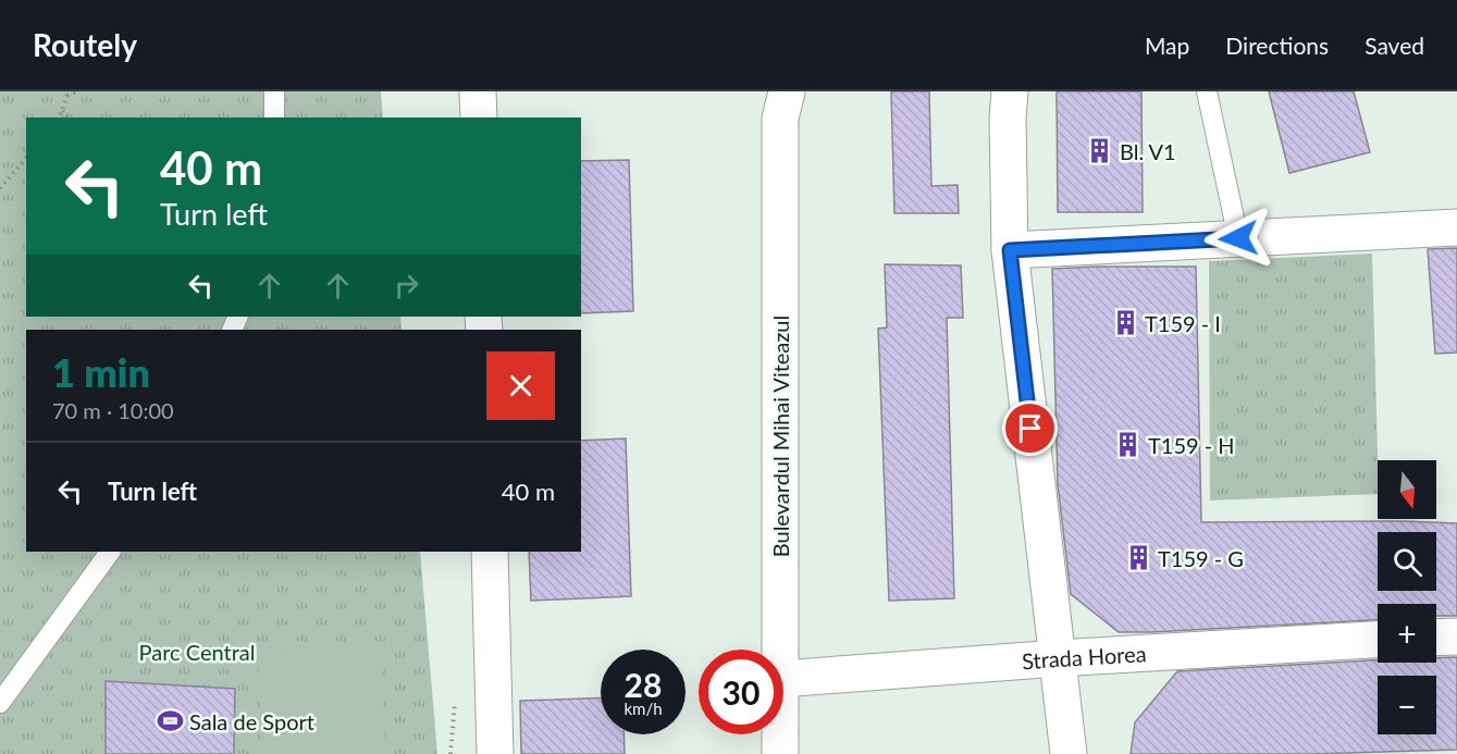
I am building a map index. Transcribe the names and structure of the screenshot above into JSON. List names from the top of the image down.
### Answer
{
  "streets": {
    "street": ["Bulevardul Mihai Viteazul", "Strada Horea"]
  },
  "parks": ["Parc Central"],
  "places": {
    "building": [
      "Bl. V1",
      "T159 - I",
      "T159 - H",
      "T159 - G"
    ],
    "sports": ["Sala de Sport"]
  },
  "north": "bottom",
  "page": {
    "header": "Routely",
    "nav": ["Map", "Directions", "Saved"],
    "turn": ["40 m", "Turn left"],
    "heading": ["1 min", "70 m · 10:00"],
    "list": [
      {
        "name": "Turn left",
        "value": "40 m"
      }
    ],
    "map_buttons": ["+", "−"],
    "speed": "28 km/h",
    "limit": "30"
  }
}
